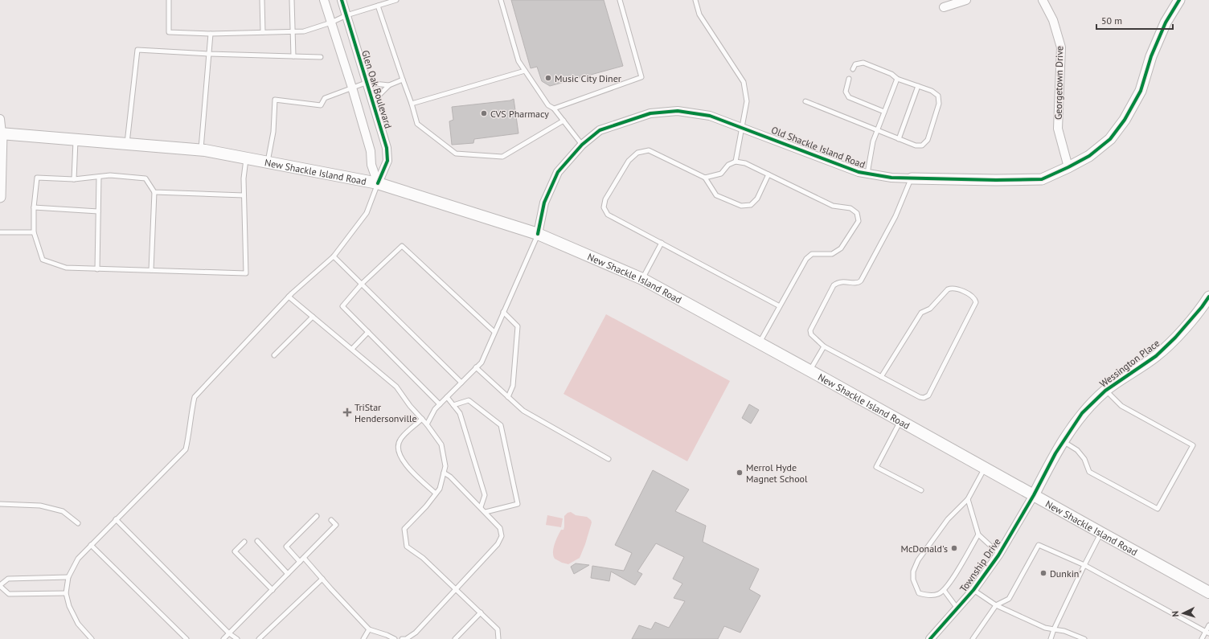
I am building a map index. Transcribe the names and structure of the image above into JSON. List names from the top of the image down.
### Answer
{
  "streets": {
    "main road": ["New Shackle Island Road"],
    "street": [
      "Georgetown Drive",
      "Glen Oak Boulevard",
      "Old Shackle Island Road",
      "Wessington Place",
      "Township Drive"
    ]
  },
  "crossings": [
    ["Georgetown Drive", "Old Shackle Island Road"],
    ["Glen Oak Boulevard", "New Shackle Island Road"],
    ["Old Shackle Island Road", "New Shackle Island Road"],
    ["New Shackle Island Road", "Wessington Place"],
    ["New Shackle Island Road", "Township Drive"],
    ["Wessington Place", "Township Drive"]
  ],
  "places": {
    "other": [
      "Music City Diner",
      "CVS Pharmacy",
      "Merrol Hyde Magnet School",
      "McDonald's",
      "Dunkin'"
    ],
    "health": ["TriStar Hendersonville"]
  },
  "scale_bar": "50 m",
  "north": "left"
}
